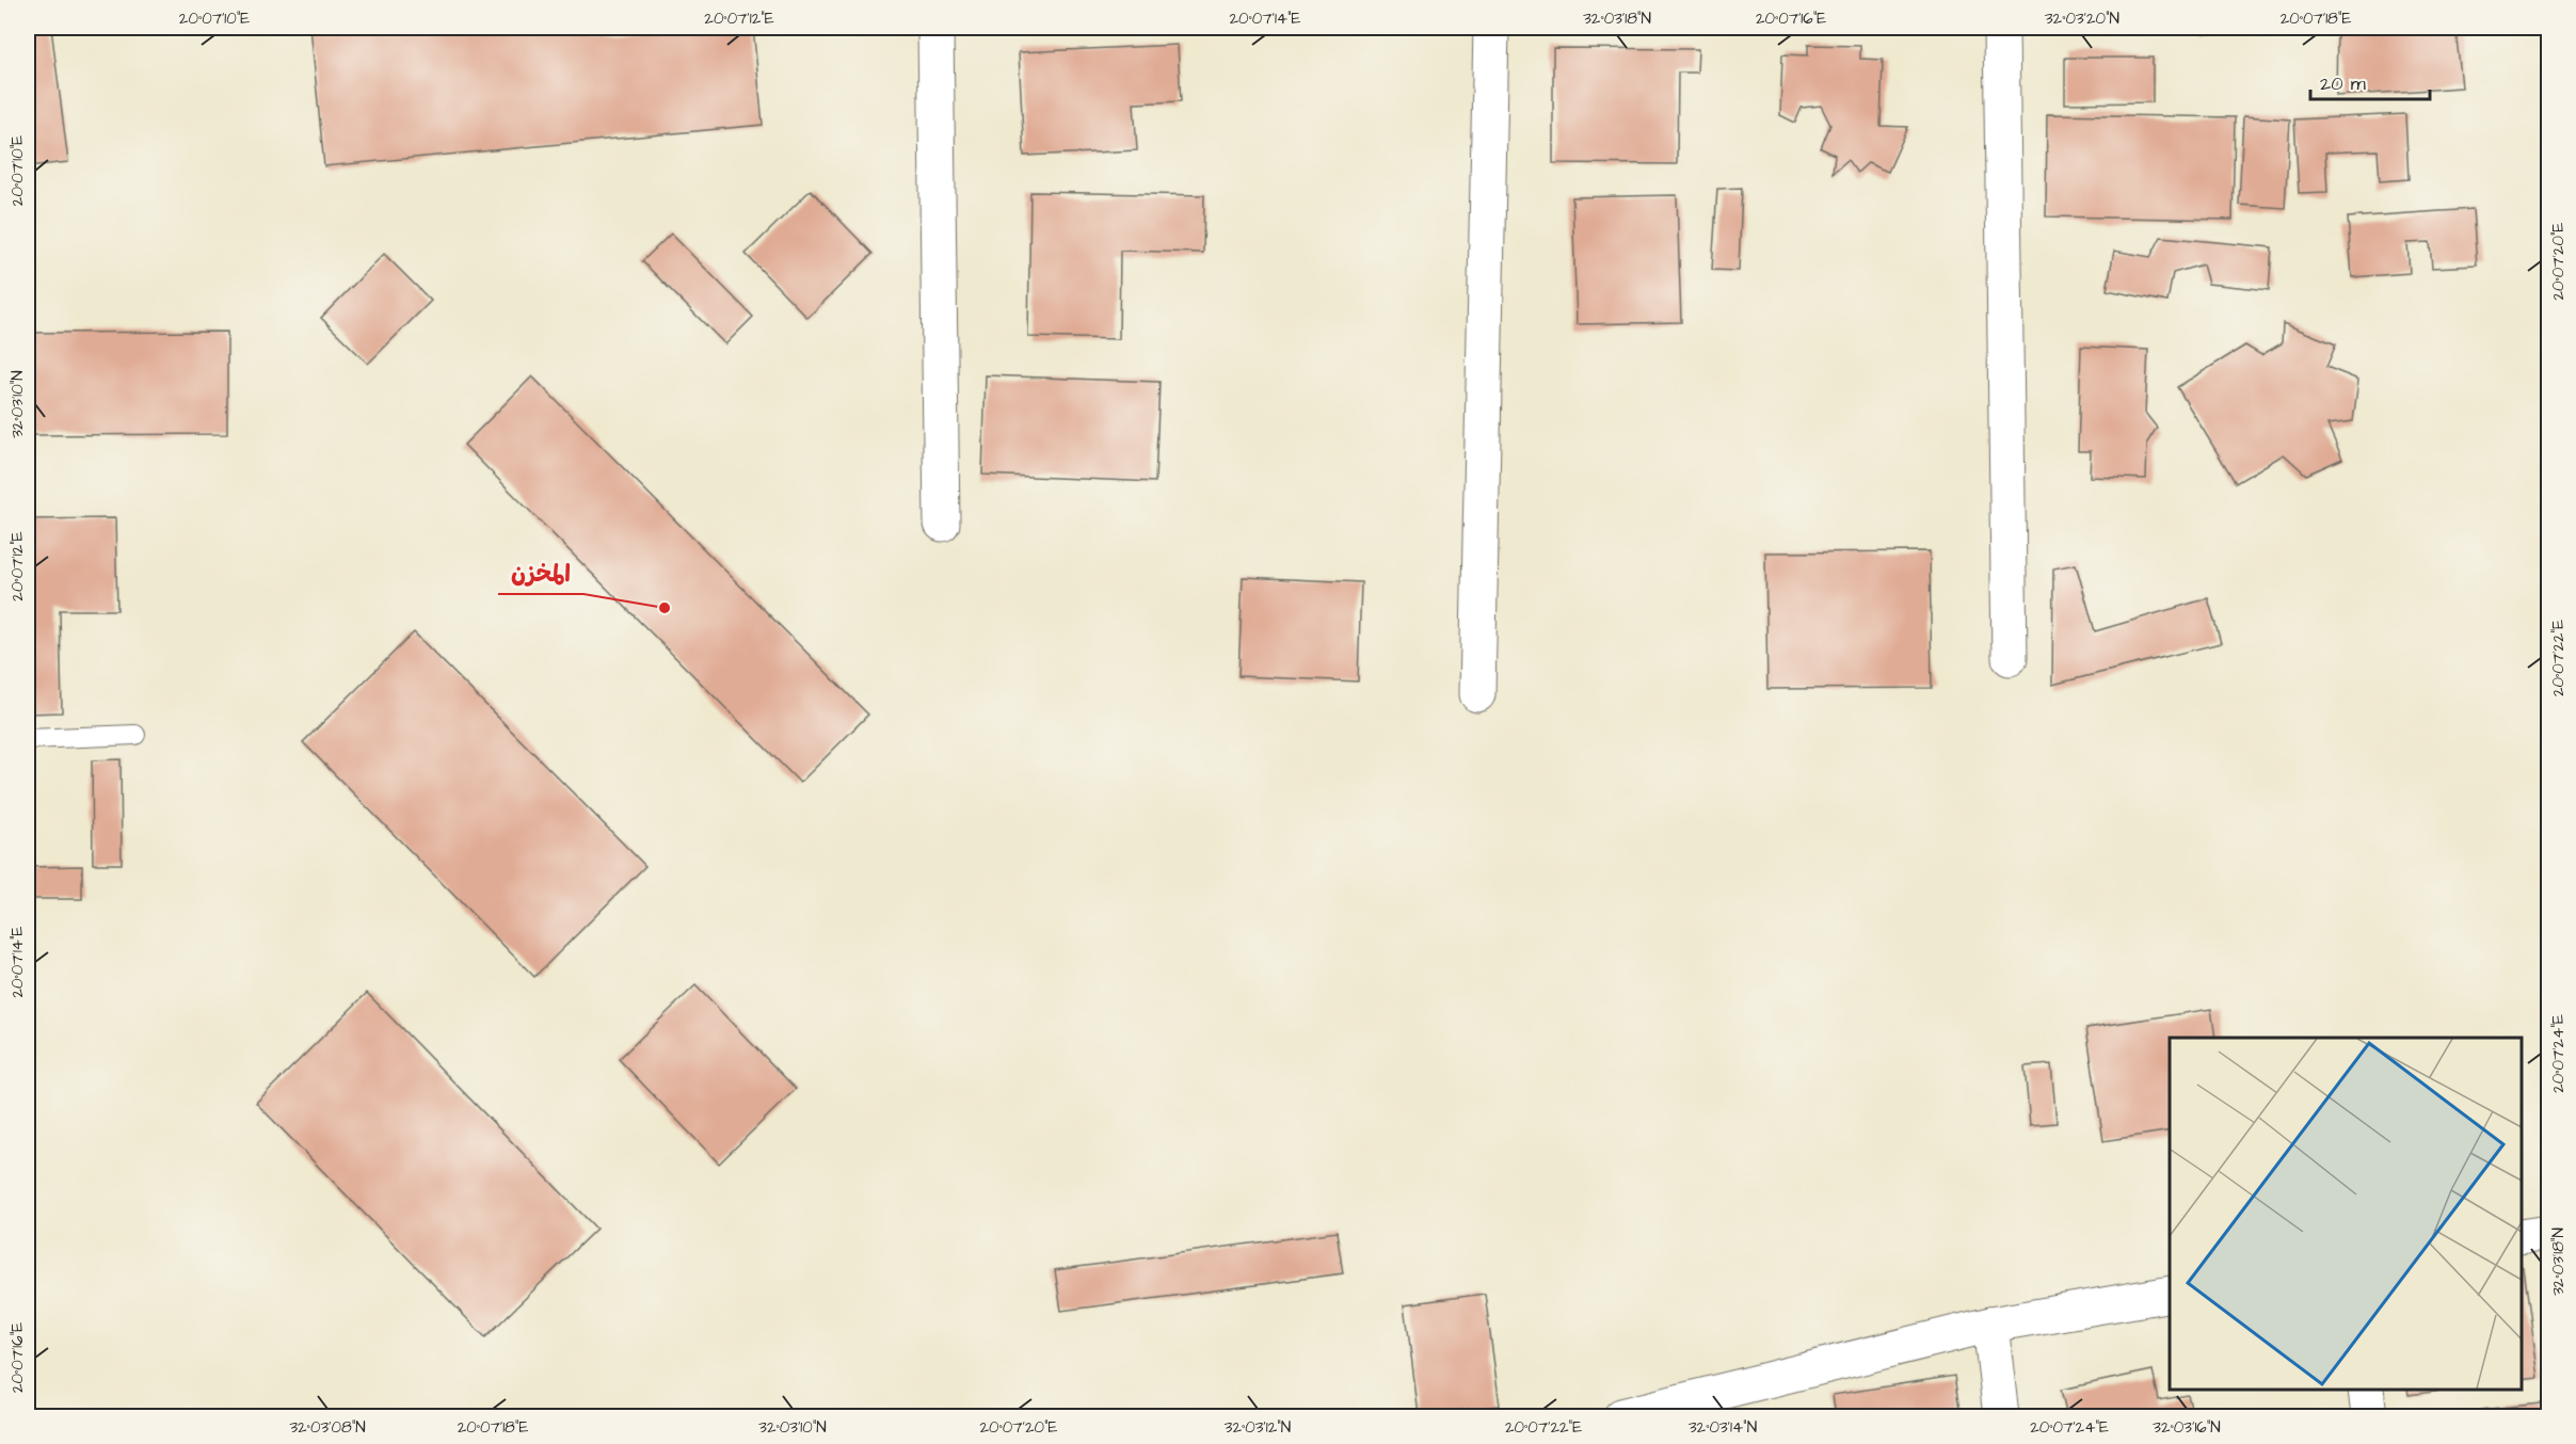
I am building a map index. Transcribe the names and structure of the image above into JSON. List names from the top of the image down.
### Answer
{
  "places": ["المخزن"],
  "scale_bar": "20 m",
  "coordinates": [
    "20°07'10\"E",
    "20°07'12\"E",
    "20°07'14\"E",
    "32°03'18\"N",
    "20°07'16\"E",
    "32°03'20\"N",
    "20°07'18\"E",
    "20°07'20\"E",
    "32°03'10\"N",
    "20°07'22\"E",
    "20°07'24\"E",
    "32°03'08\"N",
    "32°03'12\"N",
    "32°03'14\"N",
    "32°03'16\"N"
  ]
}
